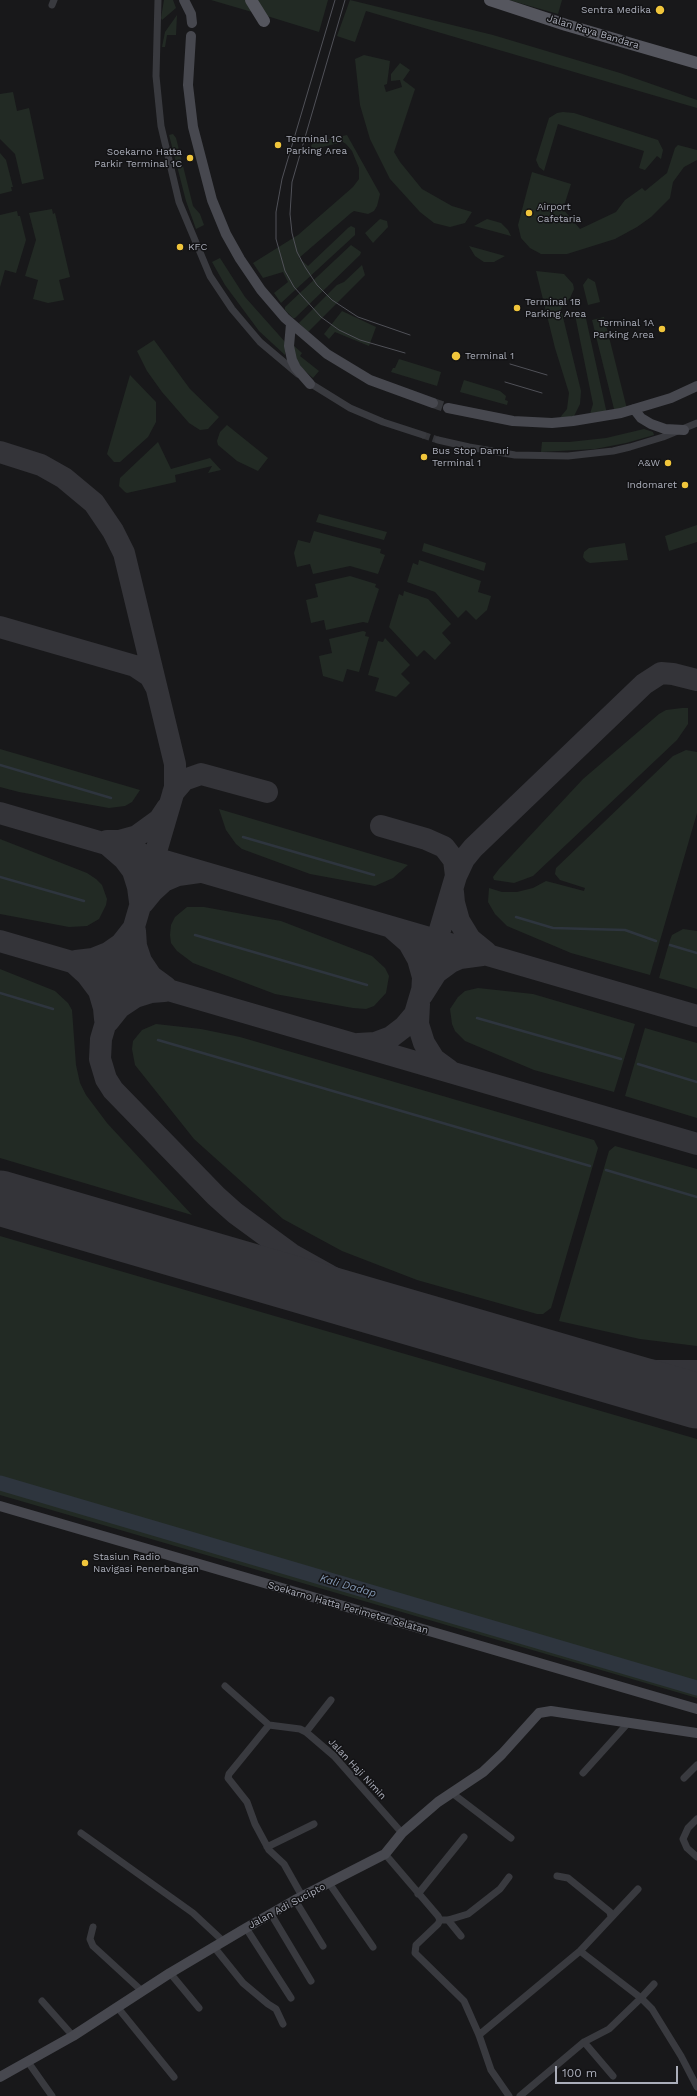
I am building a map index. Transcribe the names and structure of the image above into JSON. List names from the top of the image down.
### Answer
{
  "streets": {
    "main road": ["Jalan Raya Bandara"],
    "street": ["Soekarno Hatta Perimeter Selatan", "Jalan Haji Nimin", "Jalan Adi Sucipto"]
  },
  "crossings": [
    ["Jalan Haji Nimin", "Jalan Adi Sucipto"]
  ],
  "water": ["Kali Dadap"],
  "places": [
    "Sentra Medika",
    "Terminal 1C Parking Area",
    "Soekarno Hatta Parkir Terminal 1C",
    "Airport Cafetaria",
    "KFC",
    "Terminal 1B Parking Area",
    "Terminal 1A Parking Area",
    "Terminal 1",
    "Bus Stop Damri Terminal 1",
    "A&W",
    "Indomaret",
    "Stasiun Radio Navigasi Penerbangan"
  ],
  "scale_bar": "100 m"
}
